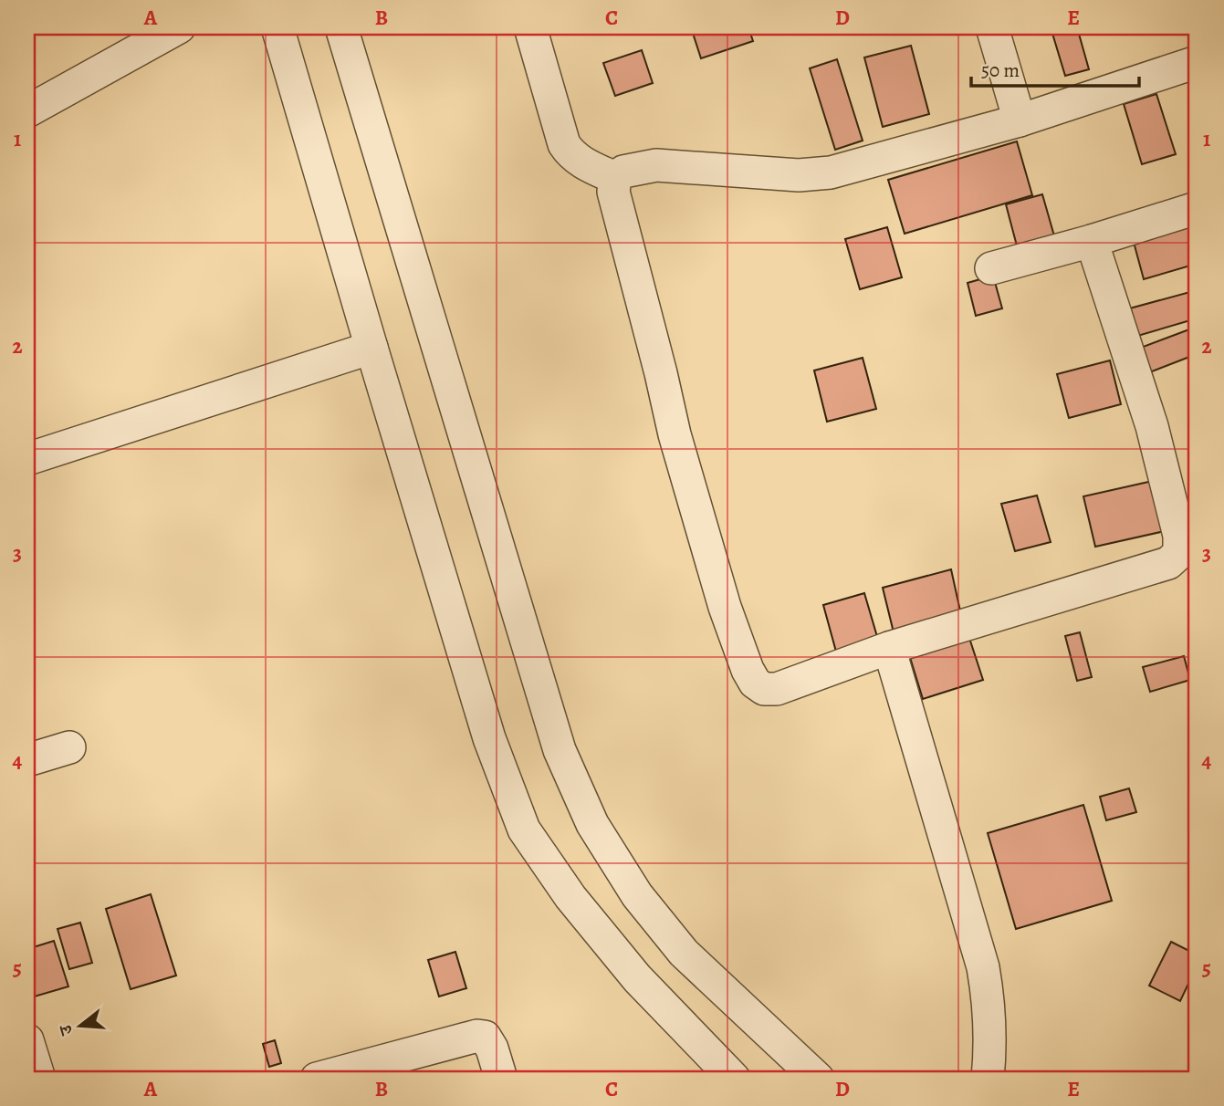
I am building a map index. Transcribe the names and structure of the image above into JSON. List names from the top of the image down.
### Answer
{
  "scale_bar": "50 m",
  "north": "left",
  "grid": {
    "columns": [
      "A",
      "B",
      "C",
      "D",
      "E"
    ],
    "rows": [
      "1",
      "2",
      "3",
      "4",
      "5"
    ]
  }
}
